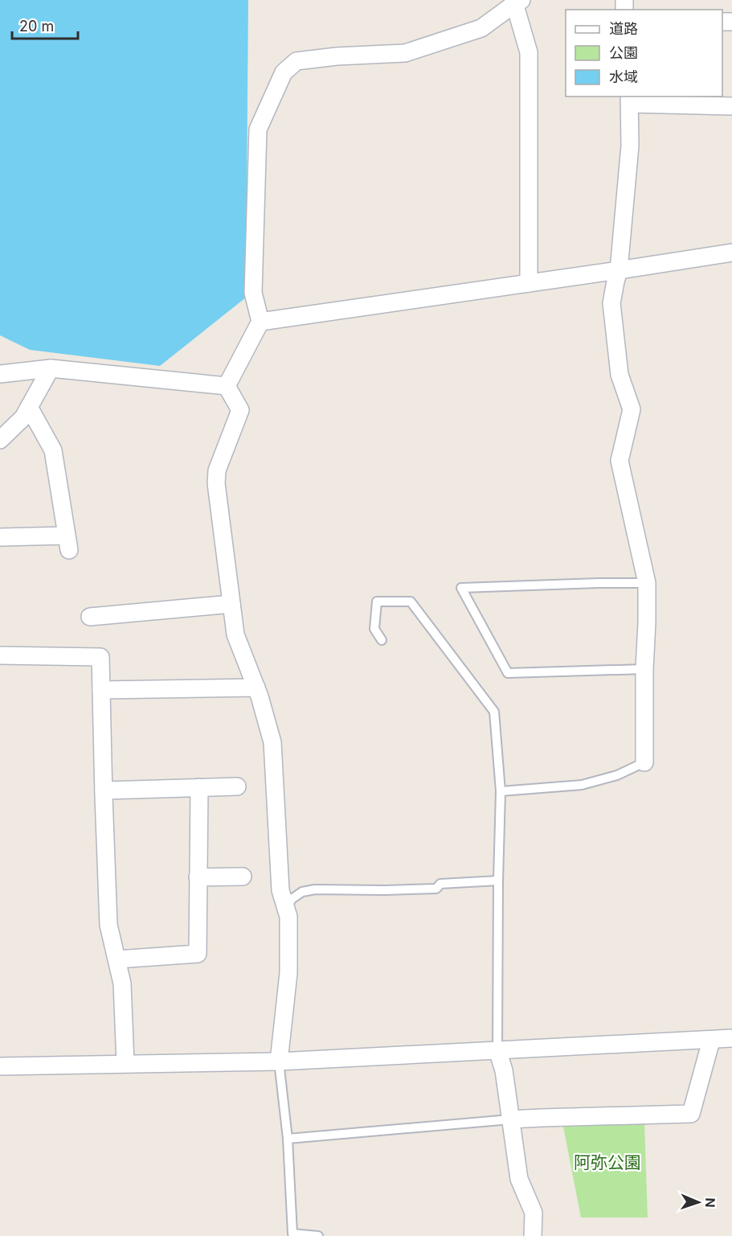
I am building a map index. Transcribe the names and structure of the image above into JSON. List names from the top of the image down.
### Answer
{
  "parks": ["阿弥公園"],
  "legend": ["道路", "公園", "水域"],
  "scale_bar": "20 m",
  "north": "right"
}
